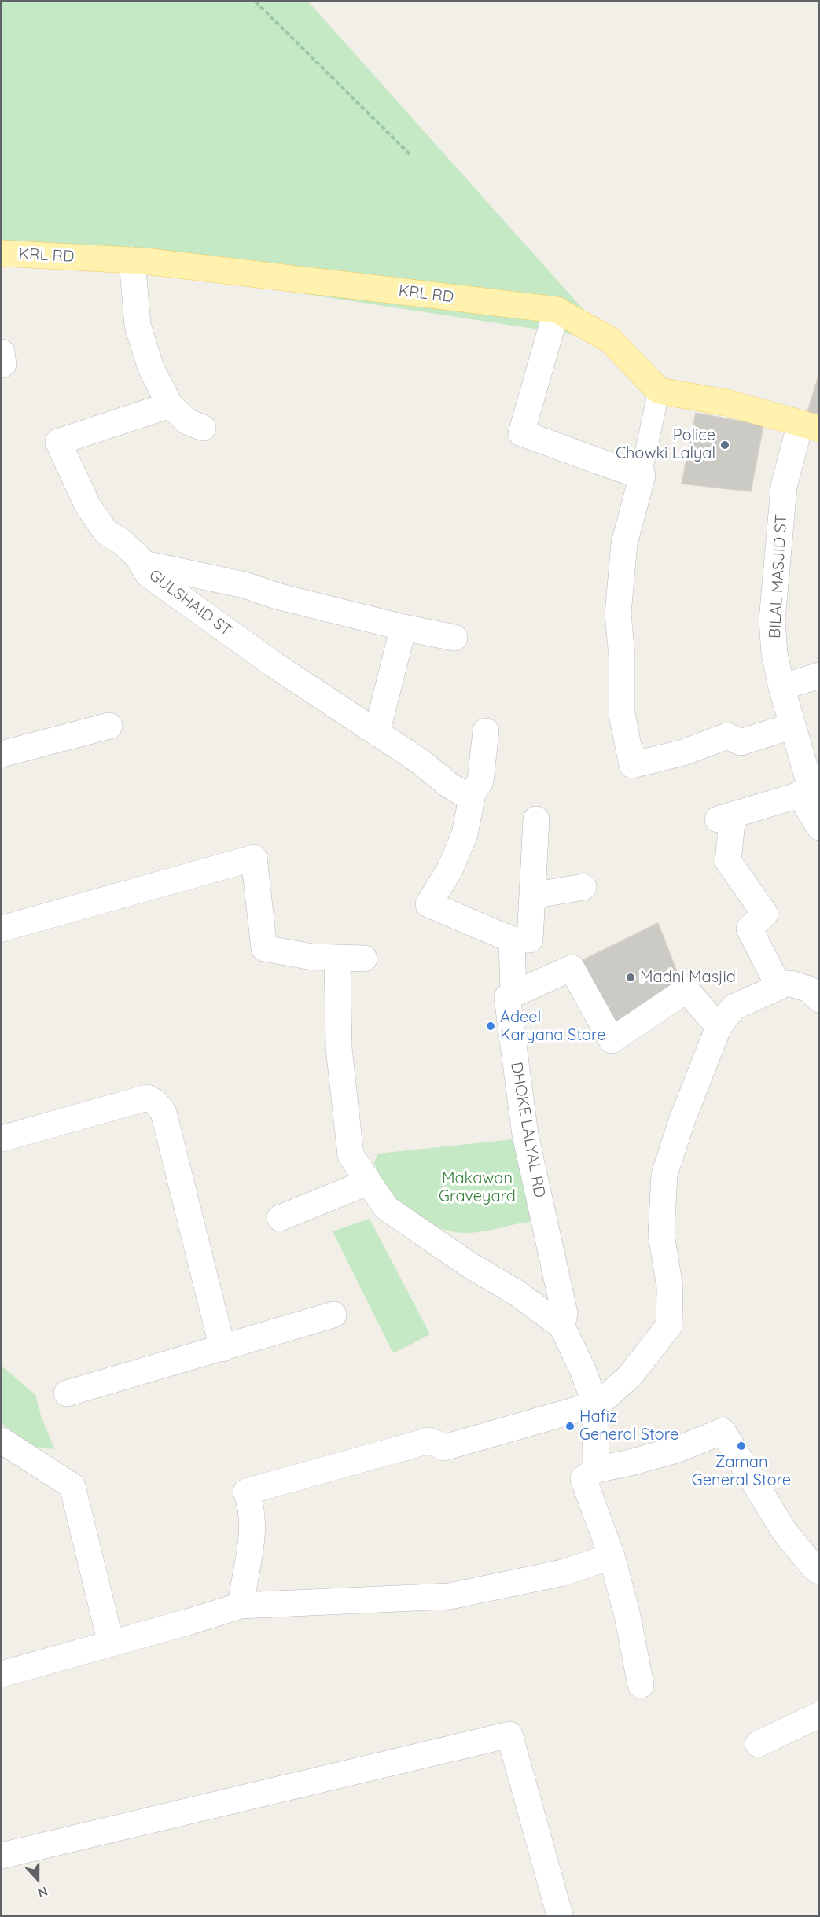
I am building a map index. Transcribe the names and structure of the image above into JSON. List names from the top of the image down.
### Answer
{
  "streets": {
    "main road": ["KRL RD"],
    "street": ["BILAL MASJID ST", "GULSHAID ST", "DHOKE LALYAL RD"]
  },
  "parks": ["Makawan Graveyard"],
  "places": [
    "Police Chowki Lalyal",
    "Madni Masjid",
    "Adeel Karyana Store",
    "Hafiz General Store",
    "Zaman General Store"
  ],
  "north": "bottom"
}
